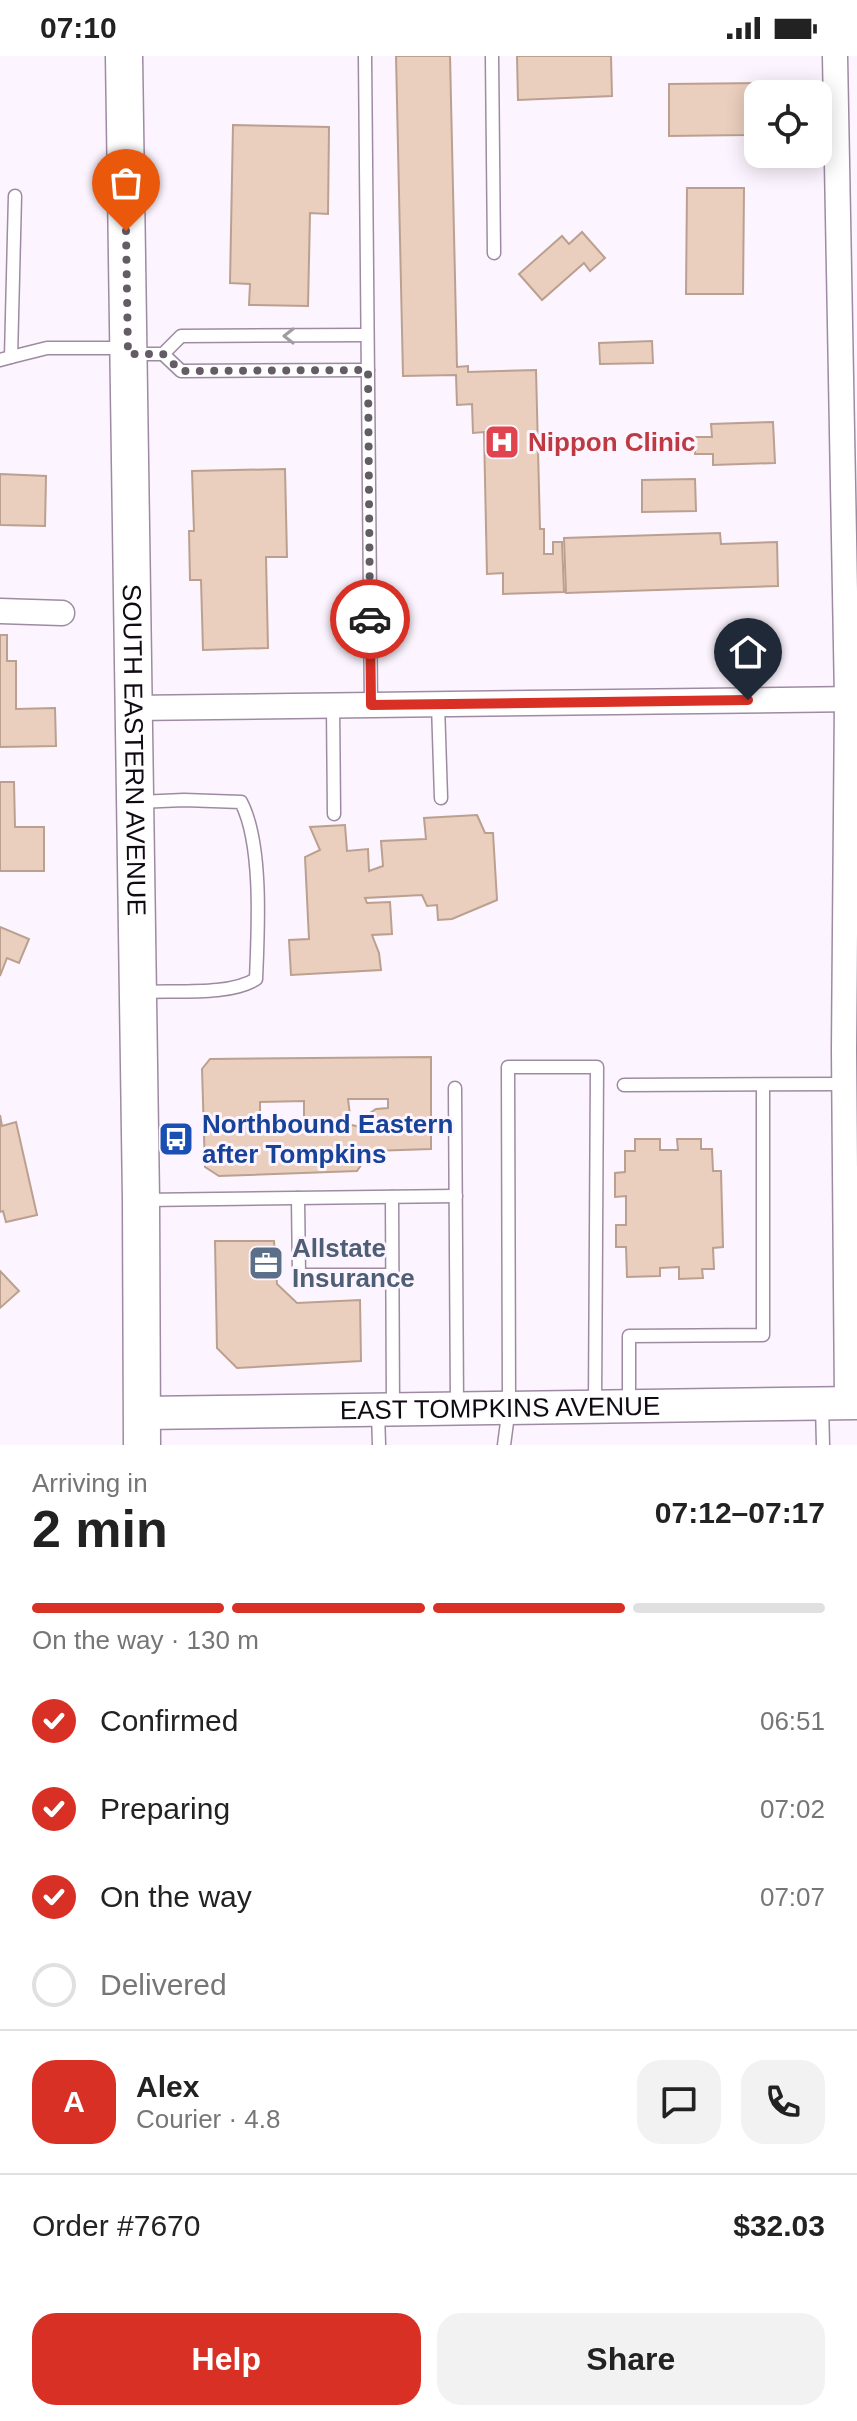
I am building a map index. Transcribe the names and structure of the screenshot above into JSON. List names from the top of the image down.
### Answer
{
  "streets": {
    "main road": ["SOUTH EASTERN AVENUE"],
    "street": ["EAST TOMPKINS AVENUE"]
  },
  "crossings": [
    ["SOUTH EASTERN AVENUE", "EAST TOMPKINS AVENUE"]
  ],
  "places": {
    "hospital": ["Nippon Clinic"],
    "bus stop": ["Northbound Eastern after Tompkins"],
    "office": ["Allstate Insurance"]
  },
  "page": {
    "status": "07:10",
    "heading": ["2 min", "Arriving in", "07:12–07:17"],
    "panel": [
      "Alex",
      "Courier · 4.8",
      "Order #7670",
      "$32.03"
    ],
    "bar": "On the way · 130 m",
    "list": [
      ["Confirmed", "06:51"],
      ["Preparing", "07:02"],
      ["On the way", "07:07"],
      "Delivered"
    ],
    "round": "A",
    "buttons": ["Help", "Share"]
  }
}
